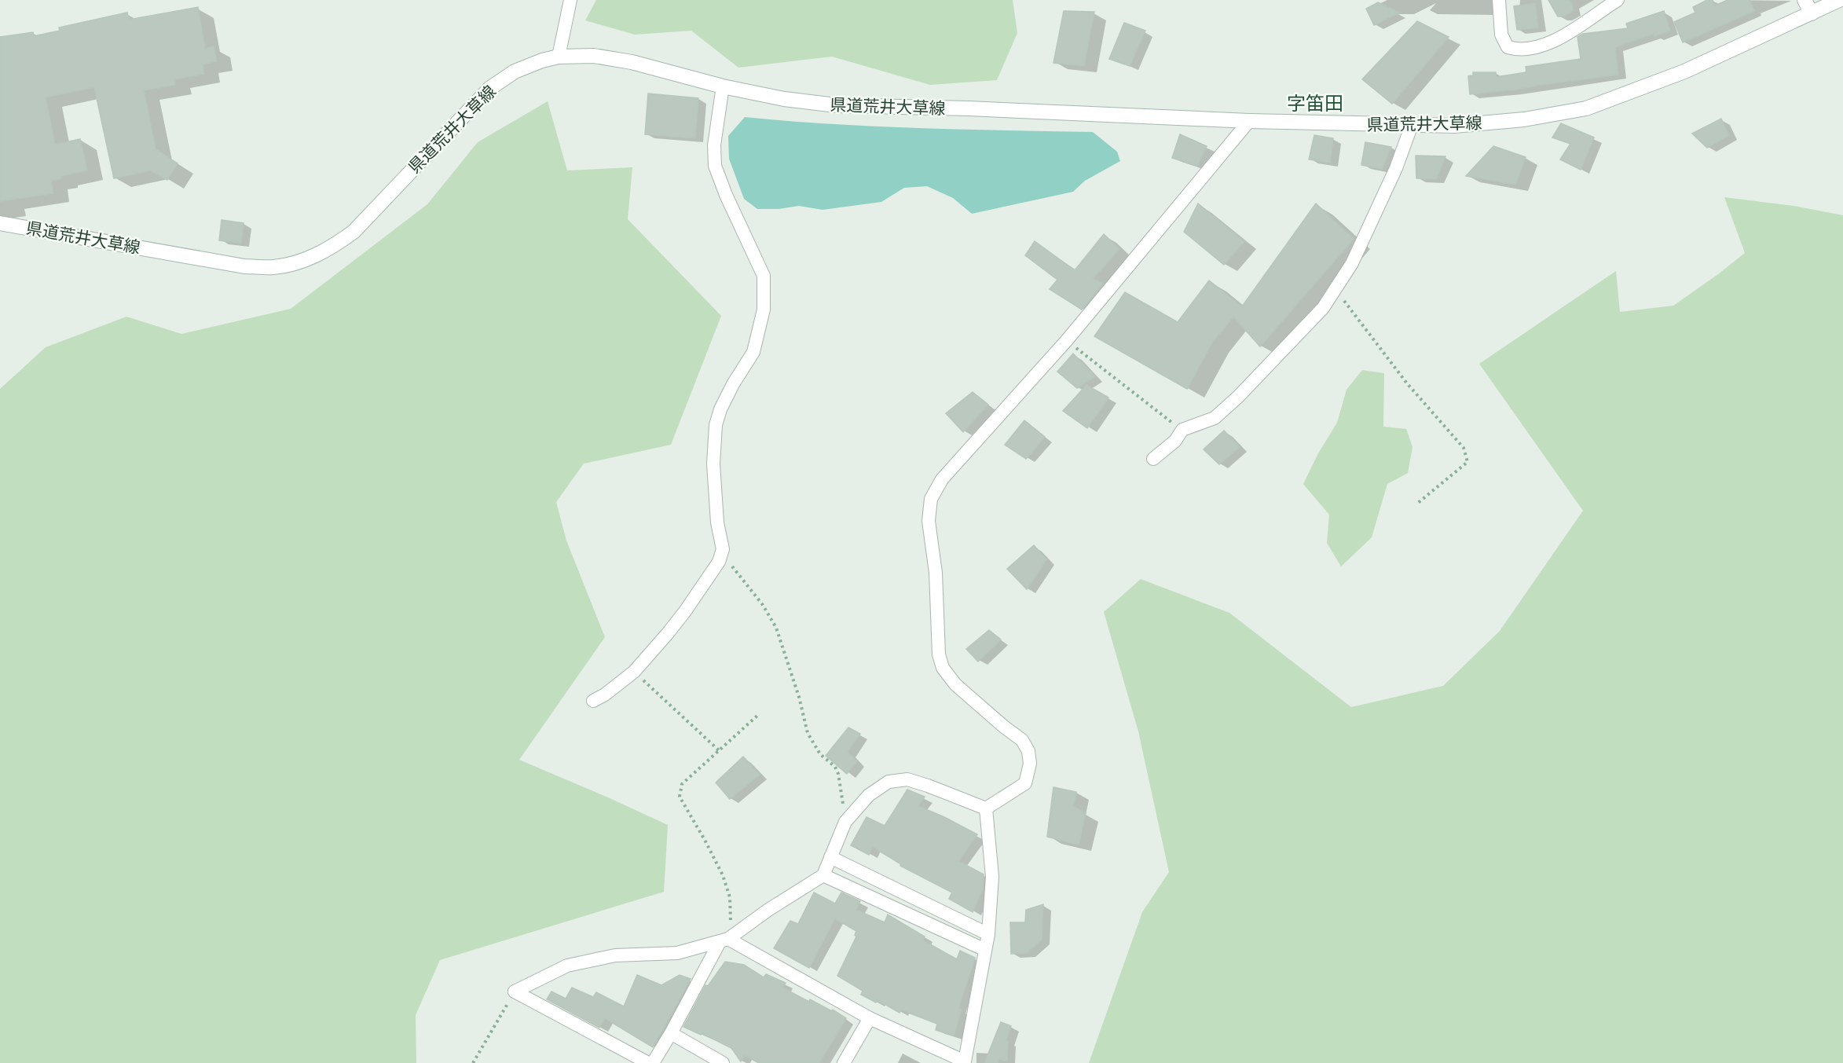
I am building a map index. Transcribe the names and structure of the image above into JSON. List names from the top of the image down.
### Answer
{
  "streets": {
    "main road": ["県道荒井大草線"]
  },
  "districts": ["字笛田"]
}
